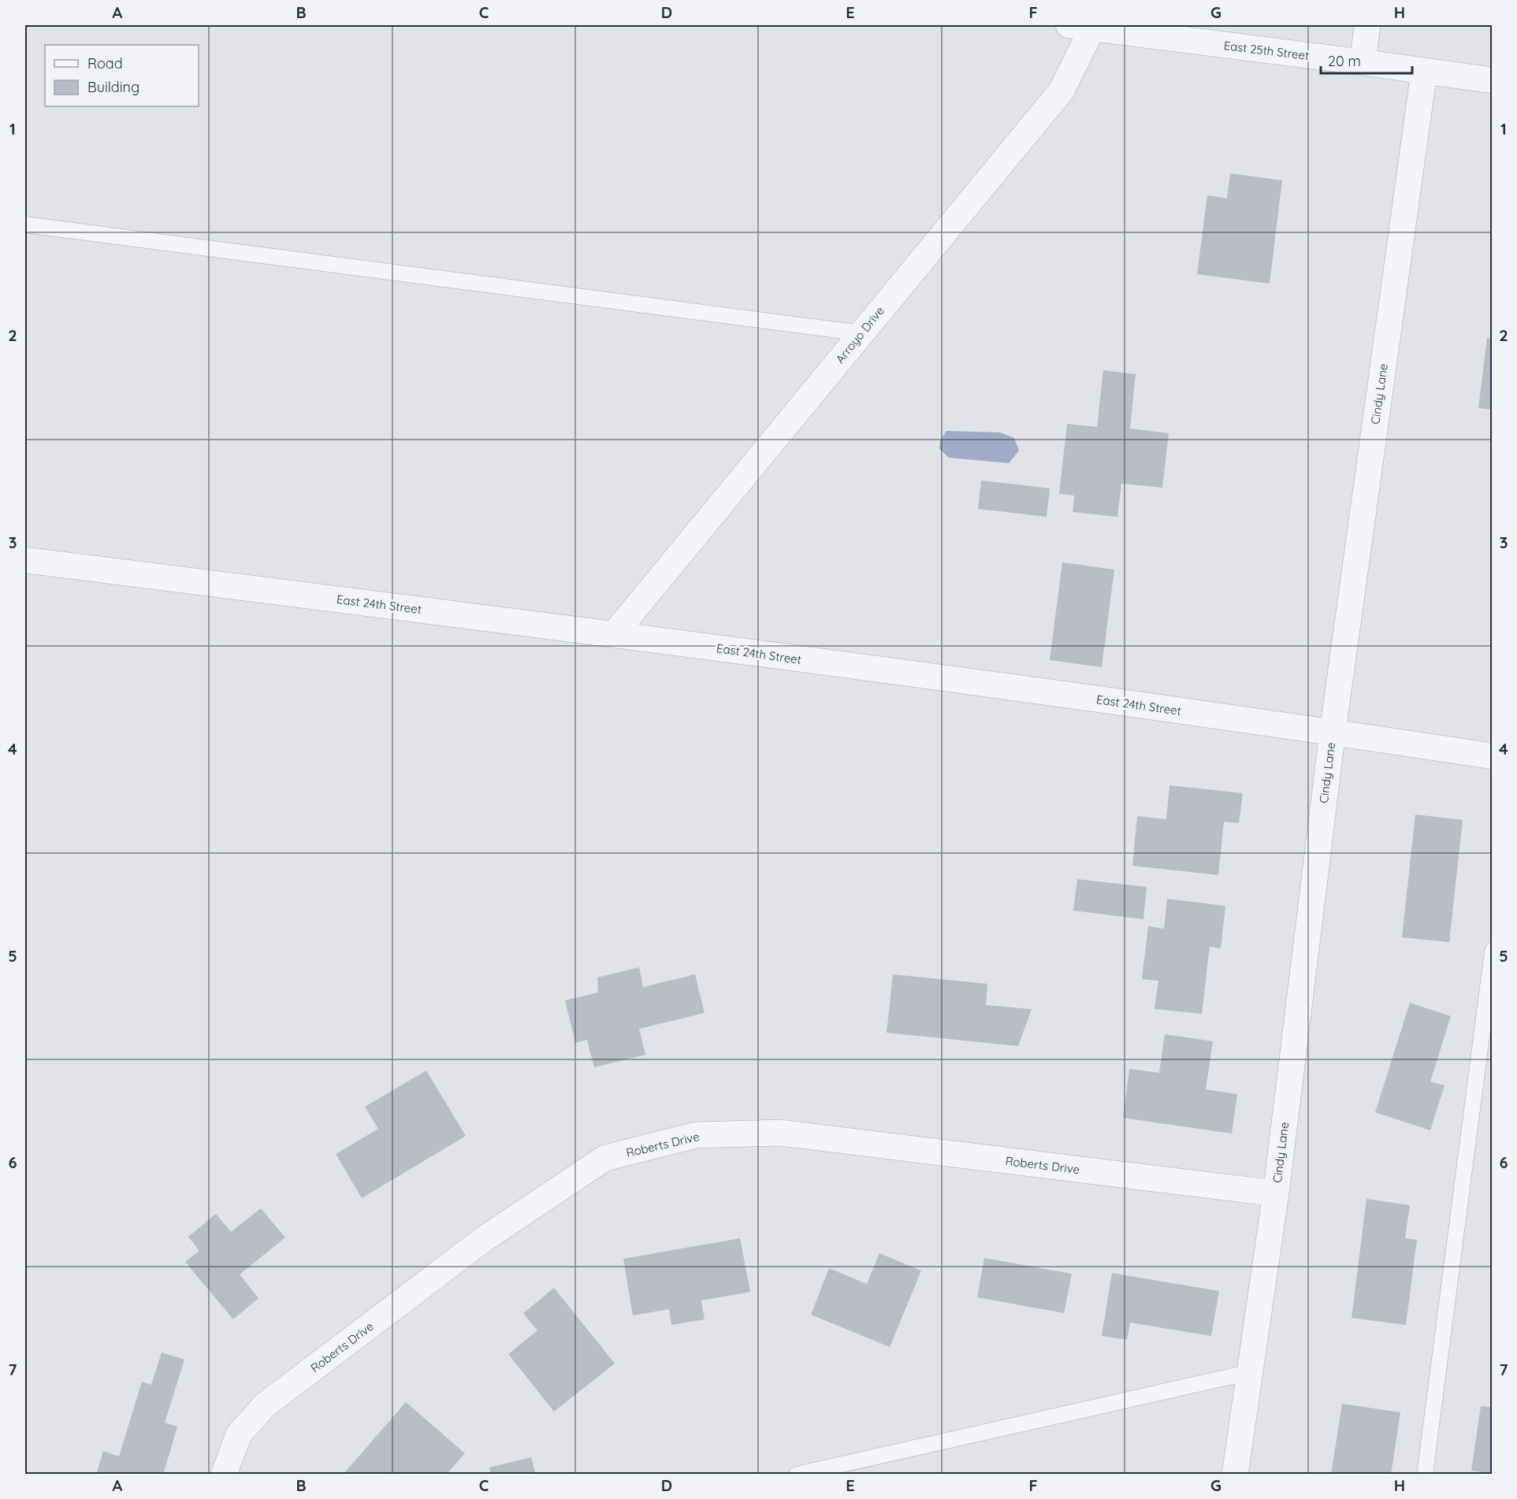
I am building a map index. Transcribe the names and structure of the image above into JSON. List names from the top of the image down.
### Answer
{
  "streets": {
    "street": [
      "East 25th Street",
      "Arroyo Drive",
      "Cindy Lane",
      "East 24th Street",
      "Roberts Drive"
    ]
  },
  "crossings": [
    ["East 25th Street", "Arroyo Drive"],
    ["East 25th Street", "Cindy Lane"],
    ["Arroyo Drive", "East 24th Street"],
    ["Cindy Lane", "East 24th Street"],
    ["Cindy Lane", "Roberts Drive"]
  ],
  "legend": ["Road", "Building"],
  "scale_bar": "20 m",
  "grid": {
    "columns": [
      "A",
      "B",
      "C",
      "D",
      "E",
      "F",
      "G",
      "H"
    ],
    "rows": [
      "1",
      "2",
      "3",
      "4",
      "5",
      "6",
      "7"
    ]
  }
}
